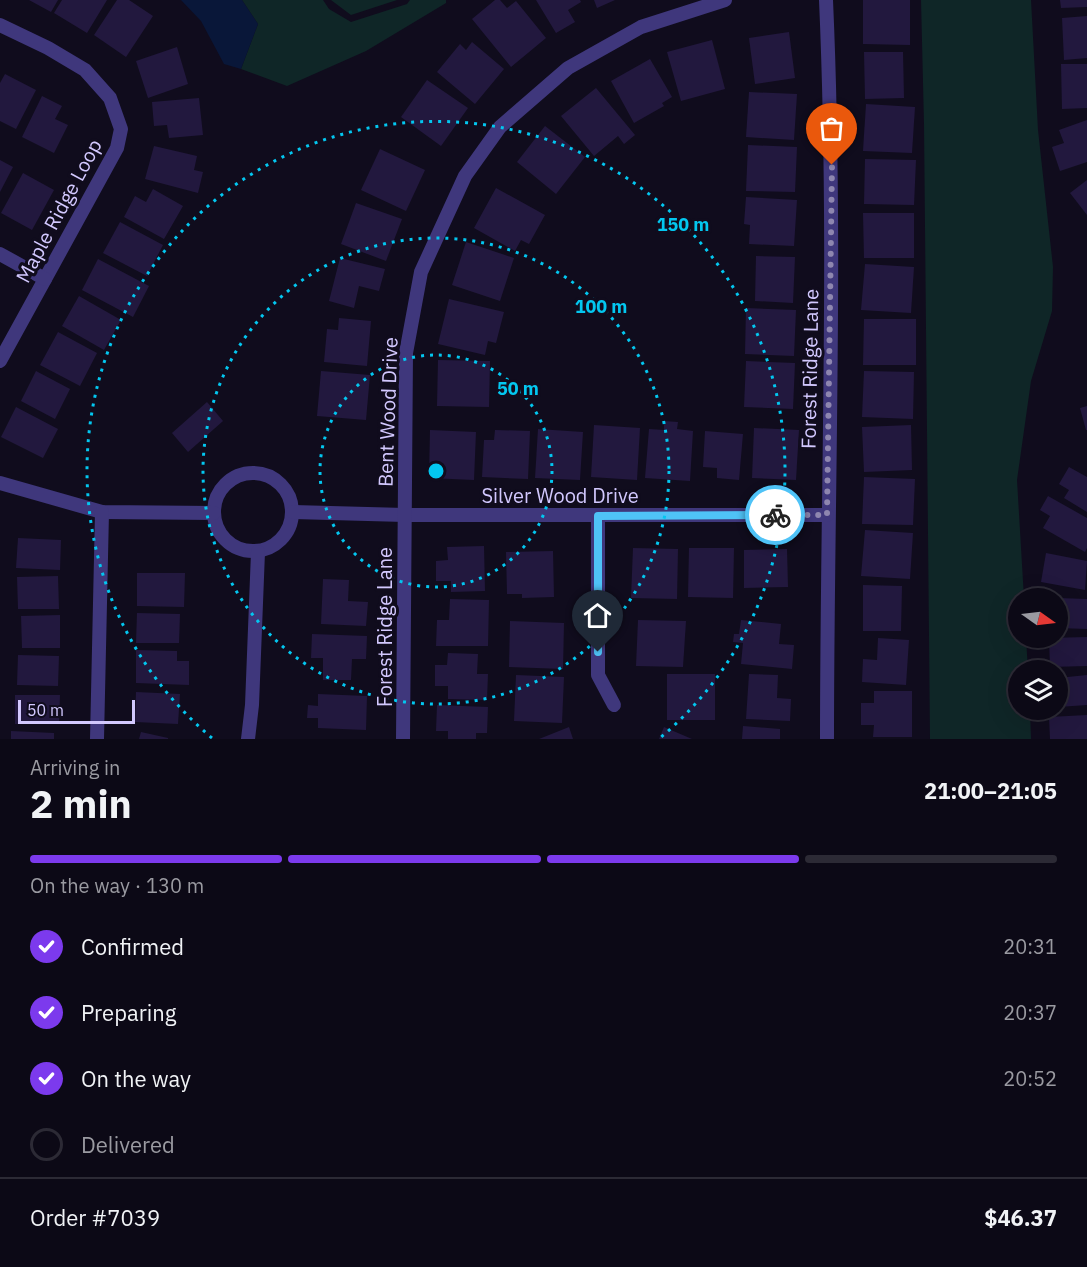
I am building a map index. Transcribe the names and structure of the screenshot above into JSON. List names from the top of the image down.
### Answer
{
  "streets": {
    "street": [
      "Maple Ridge Loop",
      "Forest Ridge Lane",
      "Bent Wood Drive",
      "Silver Wood Drive"
    ]
  },
  "crossings": [
    ["Forest Ridge Lane", "Bent Wood Drive"],
    ["Forest Ridge Lane", "Silver Wood Drive"],
    ["Bent Wood Drive", "Silver Wood Drive"]
  ],
  "scale_bar": "50 m",
  "north": "right",
  "page": {
    "scale": "50 m",
    "heading": ["2 min", "Arriving in", "21:00–21:05"],
    "panel": ["Order #7039", "$46.37"],
    "bar": "On the way · 130 m",
    "list": [
      ["Confirmed", "20:31"],
      ["Preparing", "20:37"],
      ["On the way", "20:52"],
      "Delivered"
    ]
  },
  "rings": ["150 m", "100 m", "50 m"]
}
